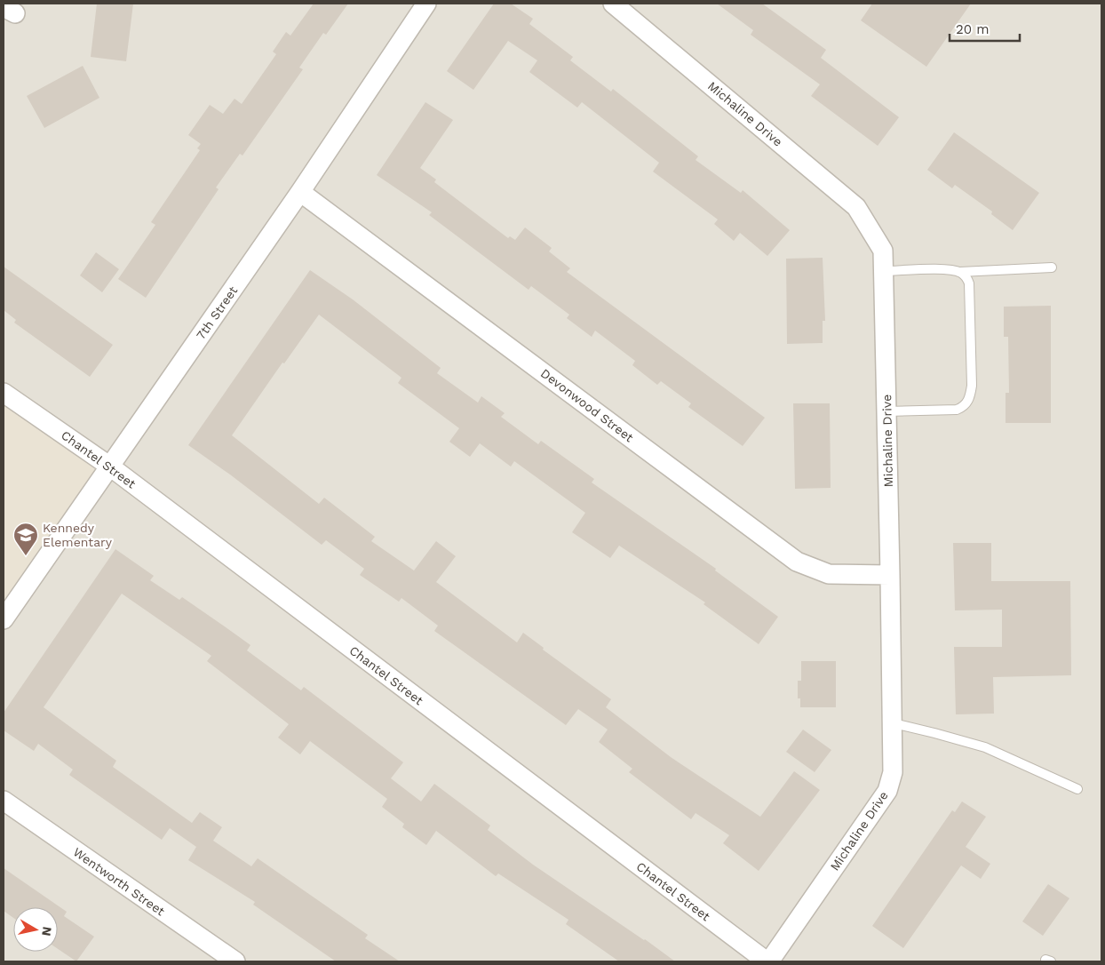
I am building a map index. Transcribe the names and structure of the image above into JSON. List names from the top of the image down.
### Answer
{
  "streets": {
    "street": [
      "Michaline Drive",
      "7th Street",
      "Devonwood Street",
      "Chantel Street",
      "Wentworth Street"
    ]
  },
  "crossings": [
    ["Michaline Drive", "Devonwood Street"],
    ["Michaline Drive", "Chantel Street"],
    ["7th Street", "Devonwood Street"],
    ["7th Street", "Chantel Street"]
  ],
  "places": {
    "school or university": ["Kennedy Elementary"]
  },
  "scale_bar": "20 m",
  "north": "right"
}
